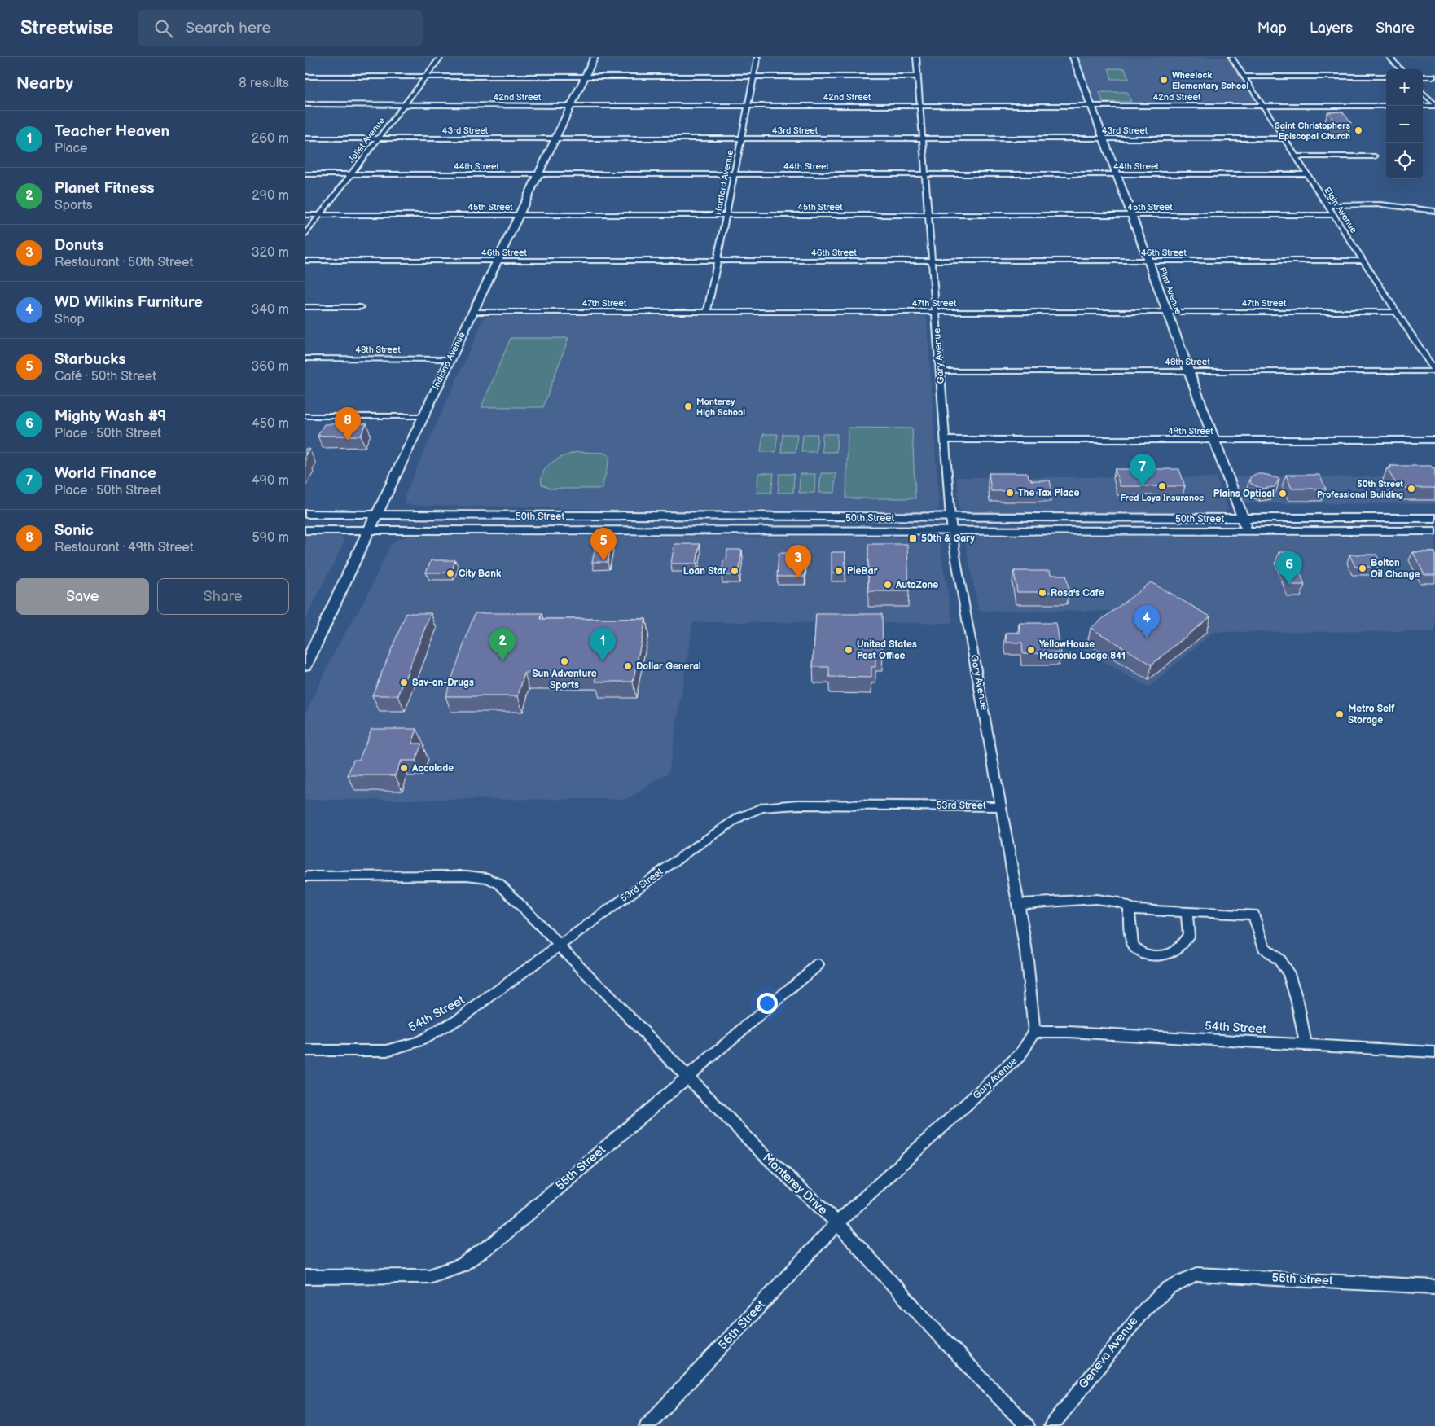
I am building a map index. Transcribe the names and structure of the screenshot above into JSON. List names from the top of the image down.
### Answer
{
  "streets": {
    "main road": [
      "42nd Street",
      "Flint Avenue",
      "Indiana Avenue",
      "50th Street"
    ],
    "street": [
      "43rd Street",
      "Joliet Avenue",
      "44th Street",
      "Hartford Avenue",
      "45th Street",
      "Elgin Avenue",
      "46th Street",
      "47th Street",
      "48th Street",
      "Gary Avenue",
      "49th Street",
      "53rd Street",
      "54th Street",
      "55th Street",
      "Monterey Drive",
      "56th Street",
      "Geneva Avenue"
    ]
  },
  "crossings": [
    ["42nd Street", "Joliet Avenue"],
    ["42nd Street", "Hartford Avenue"],
    ["42nd Street", "Elgin Avenue"],
    ["42nd Street", "Flint Avenue"],
    ["42nd Street", "Gary Avenue"],
    ["42nd Street", "Indiana Avenue"],
    ["43rd Street", "Joliet Avenue"],
    ["43rd Street", "Hartford Avenue"],
    ["43rd Street", "Elgin Avenue"],
    ["43rd Street", "Flint Avenue"],
    ["43rd Street", "Gary Avenue"],
    ["43rd Street", "Indiana Avenue"],
    ["Joliet Avenue", "44th Street"],
    ["Joliet Avenue", "45th Street"],
    ["44th Street", "Hartford Avenue"],
    ["44th Street", "Elgin Avenue"],
    ["44th Street", "Flint Avenue"],
    ["44th Street", "Gary Avenue"],
    ["44th Street", "Indiana Avenue"],
    ["Hartford Avenue", "45th Street"],
    ["Hartford Avenue", "46th Street"],
    ["Hartford Avenue", "47th Street"],
    ["45th Street", "Elgin Avenue"],
    ["45th Street", "Flint Avenue"],
    ["45th Street", "Gary Avenue"],
    ["45th Street", "Indiana Avenue"],
    ["Elgin Avenue", "46th Street"],
    ["Elgin Avenue", "47th Street"],
    ["Elgin Avenue", "48th Street"],
    ["46th Street", "Flint Avenue"],
    ["46th Street", "Gary Avenue"],
    ["46th Street", "Indiana Avenue"],
    ["Flint Avenue", "47th Street"],
    ["Flint Avenue", "48th Street"],
    ["Flint Avenue", "49th Street"],
    ["Flint Avenue", "50th Street"],
    ["47th Street", "Gary Avenue"],
    ["47th Street", "Indiana Avenue"],
    ["48th Street", "Gary Avenue"],
    ["48th Street", "Indiana Avenue"],
    ["Gary Avenue", "49th Street"],
    ["Gary Avenue", "50th Street"],
    ["Gary Avenue", "53rd Street"],
    ["Gary Avenue", "54th Street"],
    ["Gary Avenue", "Monterey Drive"],
    ["Gary Avenue", "56th Street"],
    ["Indiana Avenue", "50th Street"],
    ["53rd Street", "54th Street"],
    ["53rd Street", "Monterey Drive"],
    ["54th Street", "Monterey Drive"],
    ["55th Street", "Monterey Drive"],
    ["55th Street", "Geneva Avenue"],
    ["Monterey Drive", "56th Street"]
  ],
  "places": {
    "other": [
      "Wheelock Elementary School",
      "Saint Christophers Episcopal Church",
      "Monterey High School",
      "Fred Loya Insurance",
      "50th Street Professional Building",
      "The Tax Place",
      "Plains Optical",
      "Bolton Oil Change",
      "Loan Star",
      "PieBar",
      "City Bank",
      "AutoZone",
      "Rosa's Cafe",
      "United States Post Office",
      "YellowHouse Masonic Lodge 841",
      "Sun Adventure Sports",
      "Dollar General",
      "Sav-on-Drugs",
      "Metro Self Storage",
      "Accolade"
    ],
    "transit": ["50th & Gary"]
  },
  "page": {
    "header": "Streetwise",
    "search": "Search here",
    "nav": ["Map", "Layers", "Share"],
    "heading": ["Nearby", "8 results"],
    "map_buttons": ["+", "−"],
    "list": [
      {
        "mark": "1",
        "name": "Teacher Heaven",
        "note": "Place",
        "value": "260 m"
      },
      {
        "mark": "2",
        "name": "Planet Fitness",
        "note": "Sports",
        "value": "290 m"
      },
      {
        "mark": "3",
        "name": "Donuts",
        "note": "Restaurant · 50th Street",
        "value": "320 m"
      },
      {
        "mark": "4",
        "name": "WD Wilkins Furniture",
        "note": "Shop",
        "value": "340 m"
      },
      {
        "mark": "5",
        "name": "Starbucks",
        "note": "Café · 50th Street",
        "value": "360 m"
      },
      {
        "mark": "6",
        "name": "Mighty Wash #9",
        "note": "Place · 50th Street",
        "value": "450 m"
      },
      {
        "mark": "7",
        "name": "World Finance",
        "note": "Place · 50th Street",
        "value": "490 m"
      },
      {
        "mark": "8",
        "name": "Sonic",
        "note": "Restaurant · 49th Street",
        "value": "590 m"
      }
    ],
    "pins": [
      "8",
      "7",
      "5",
      "3",
      "6",
      "4",
      "1",
      "2"
    ],
    "buttons": ["Save", "Share"]
  }
}
